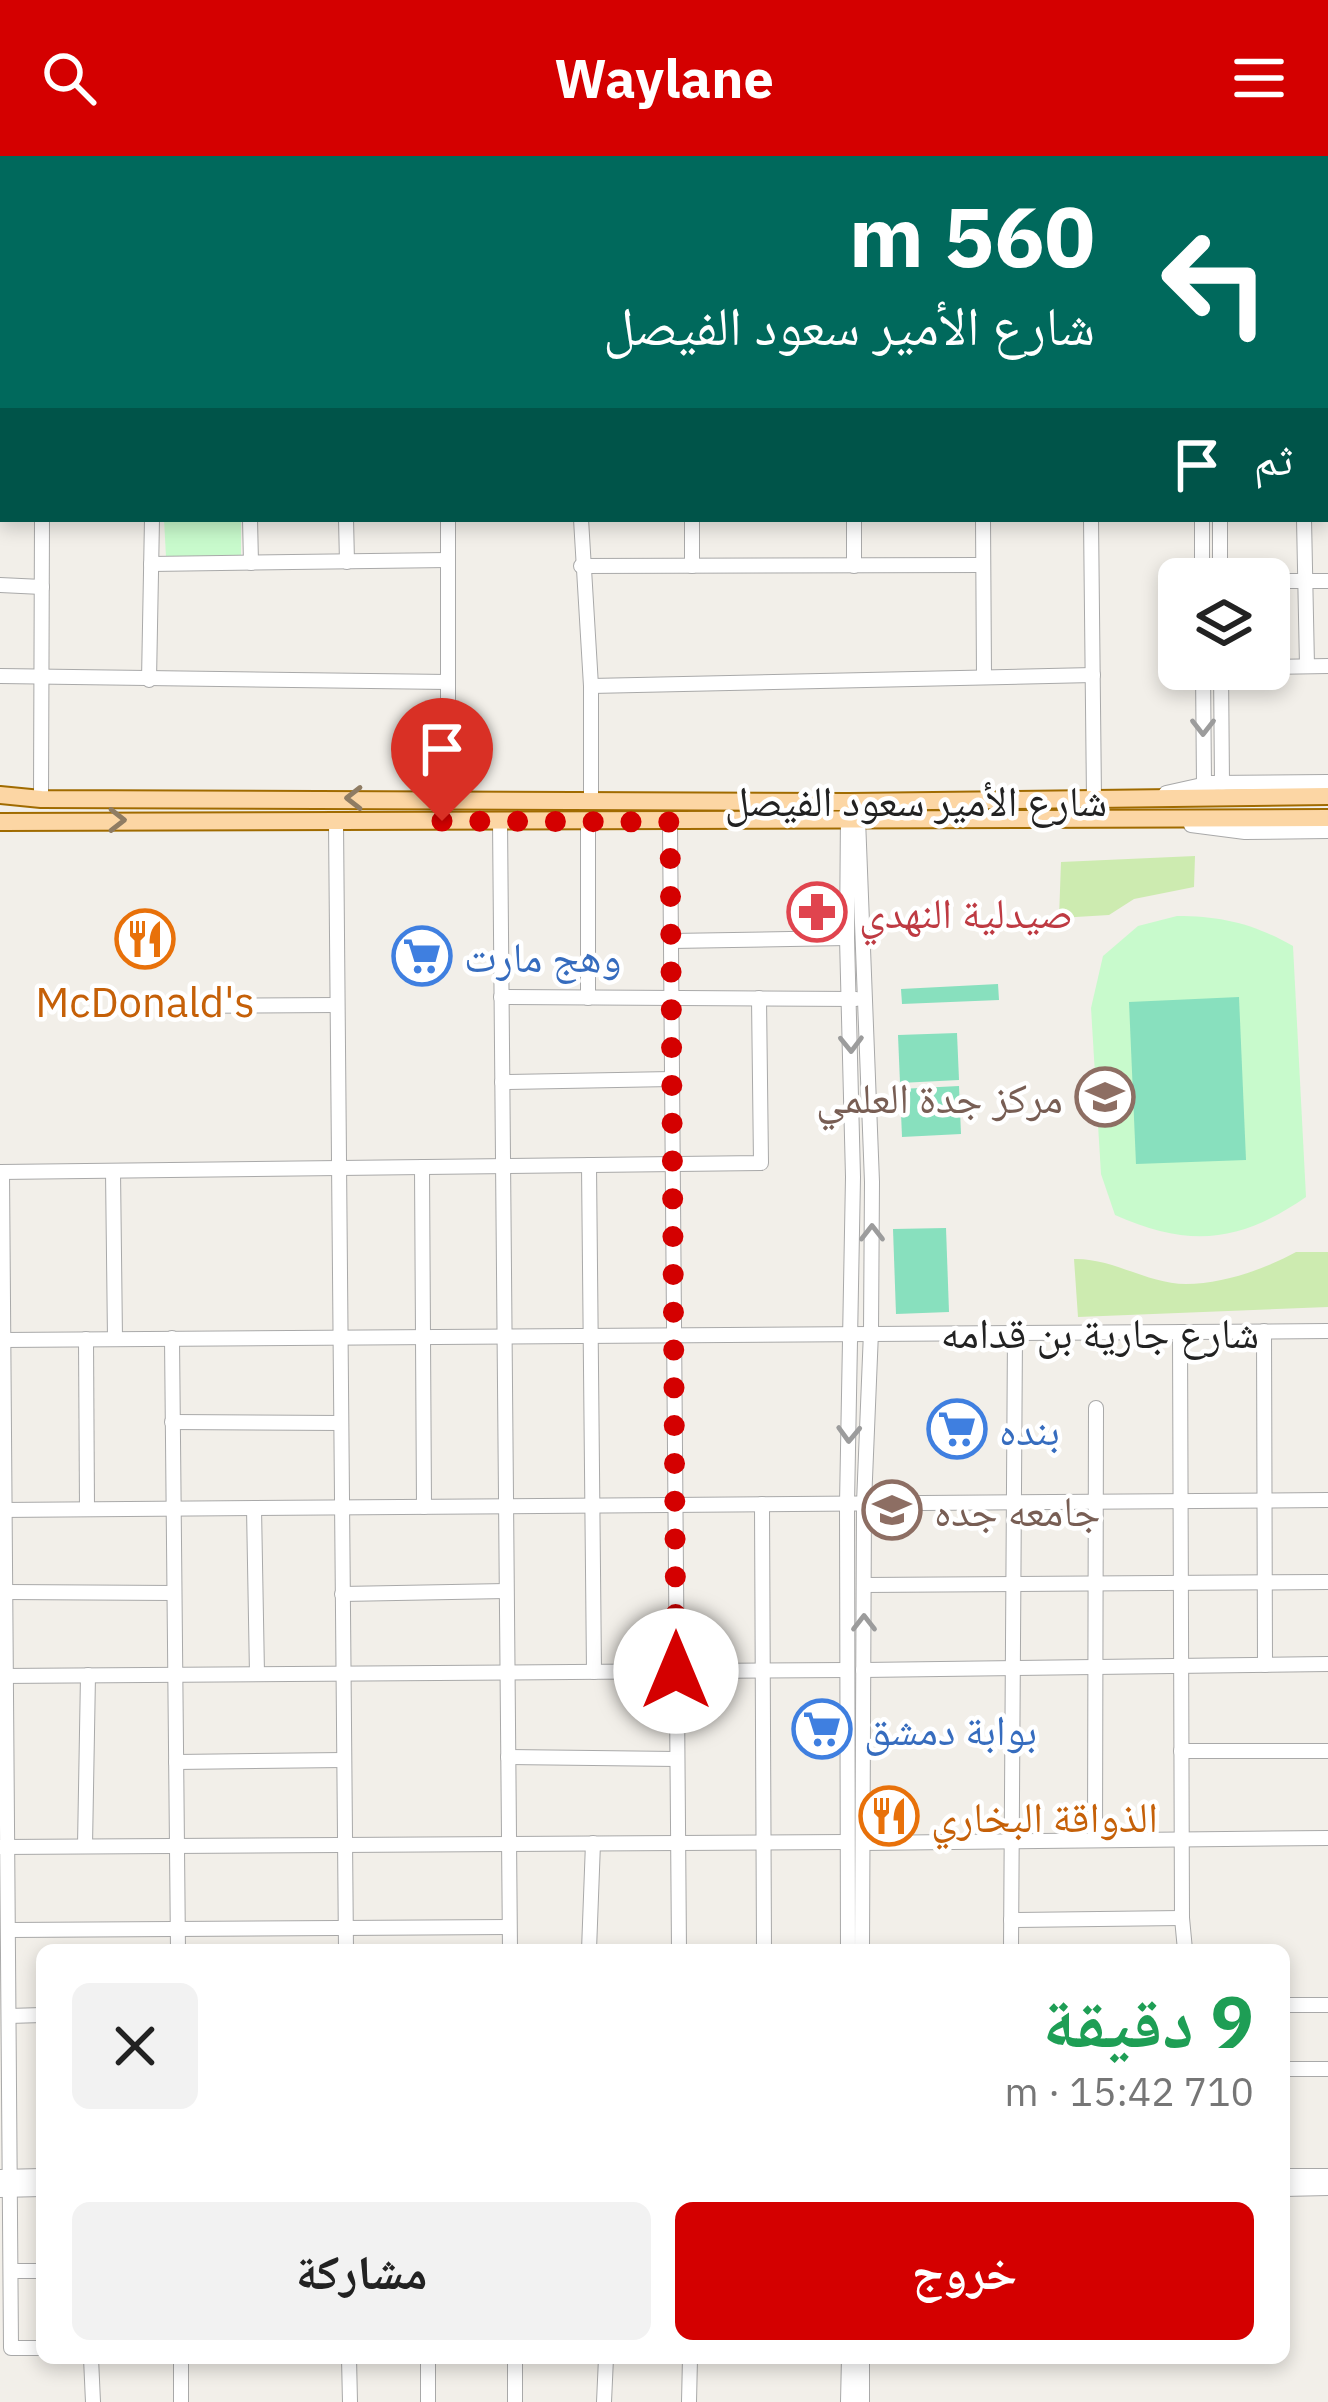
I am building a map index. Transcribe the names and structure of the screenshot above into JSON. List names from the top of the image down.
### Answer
{
  "streets": {
    "main road": ["شارع الأمير سعود الفيصل"],
    "street": ["شارع جارية بن قدامه"]
  },
  "places": {
    "pharmacy": ["صيدلية النهدي"],
    "restaurant": ["McDonald's", "الذواقة البخاري"],
    "supermarket": ["وهج مارت", "بنده", "بوابة دمشق"],
    "school or university": ["مركز جدة العلمي", "جامعه جده"]
  },
  "page": {
    "header": "Waylane",
    "turn": ["560 m", "شارع الأمير سعود الفيصل"],
    "then": "ثم",
    "heading": ["9 دقيقة", "710 m · 15:42"],
    "buttons": ["خروج", "مشاركة"]
  }
}
